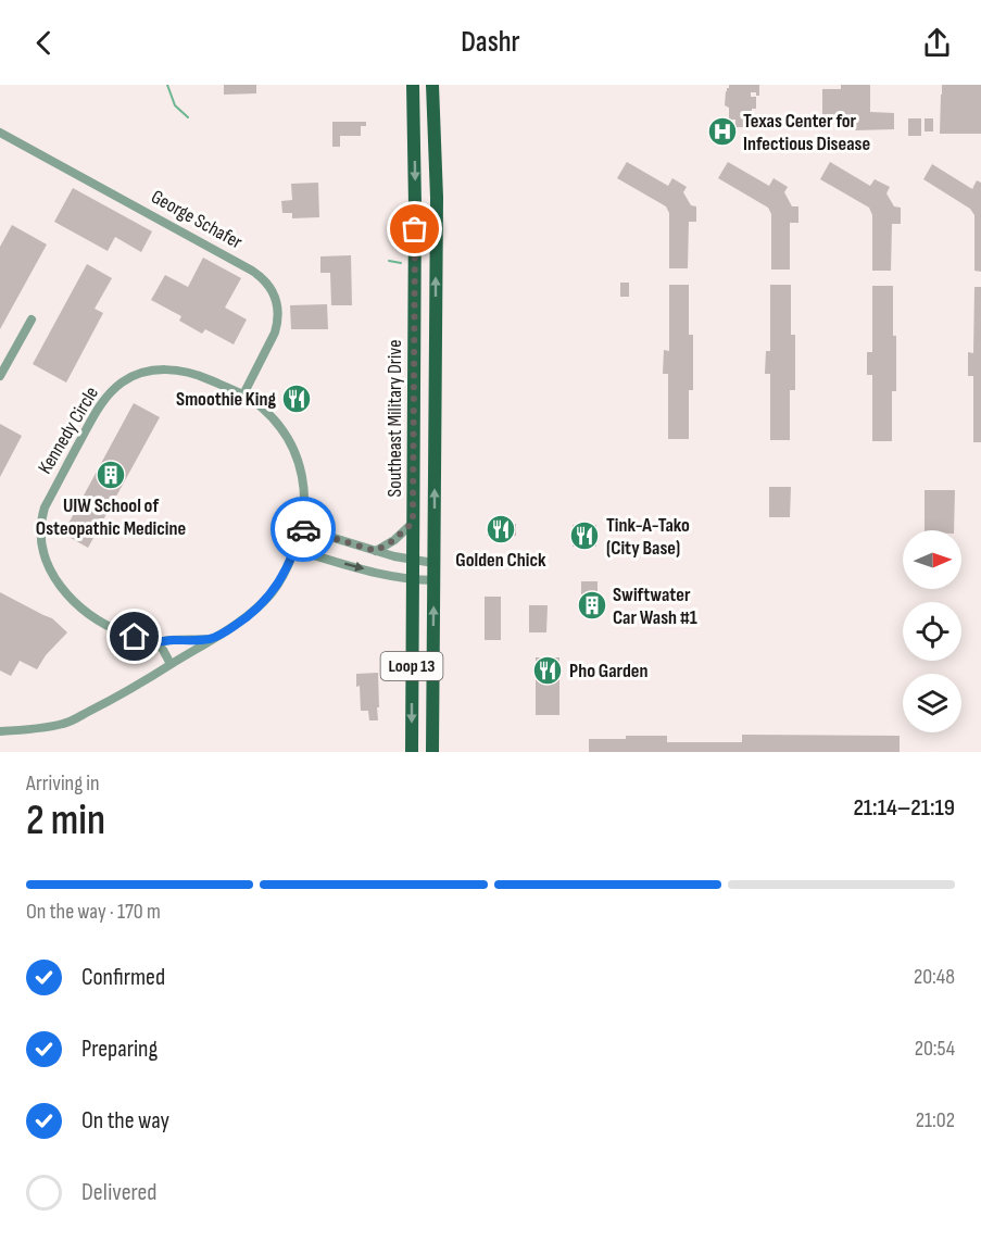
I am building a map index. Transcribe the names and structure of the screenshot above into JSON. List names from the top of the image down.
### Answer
{
  "streets": {
    "main road": ["Southeast Military Drive", "Loop 13"],
    "street": ["George Schafer", "Kennedy Circle"]
  },
  "crossings": [
    ["George Schafer", "Kennedy Circle"]
  ],
  "places": {
    "hospital": ["Texas Center for Infectious Disease"],
    "restaurant": [
      "Smoothie King",
      "Golden Chick",
      "Tink-A-Tako (City Base)",
      "Pho Garden"
    ],
    "building": ["UIW School of Osteopathic Medicine", "Swiftwater Car Wash #1"]
  },
  "north": "right",
  "page": {
    "header": "Dashr",
    "heading": ["2 min", "Arriving in", "21:14–21:19"],
    "bar": "On the way · 170 m",
    "list": [
      ["Confirmed", "20:48"],
      ["Preparing", "20:54"],
      ["On the way", "21:02"],
      "Delivered"
    ]
  }
}
